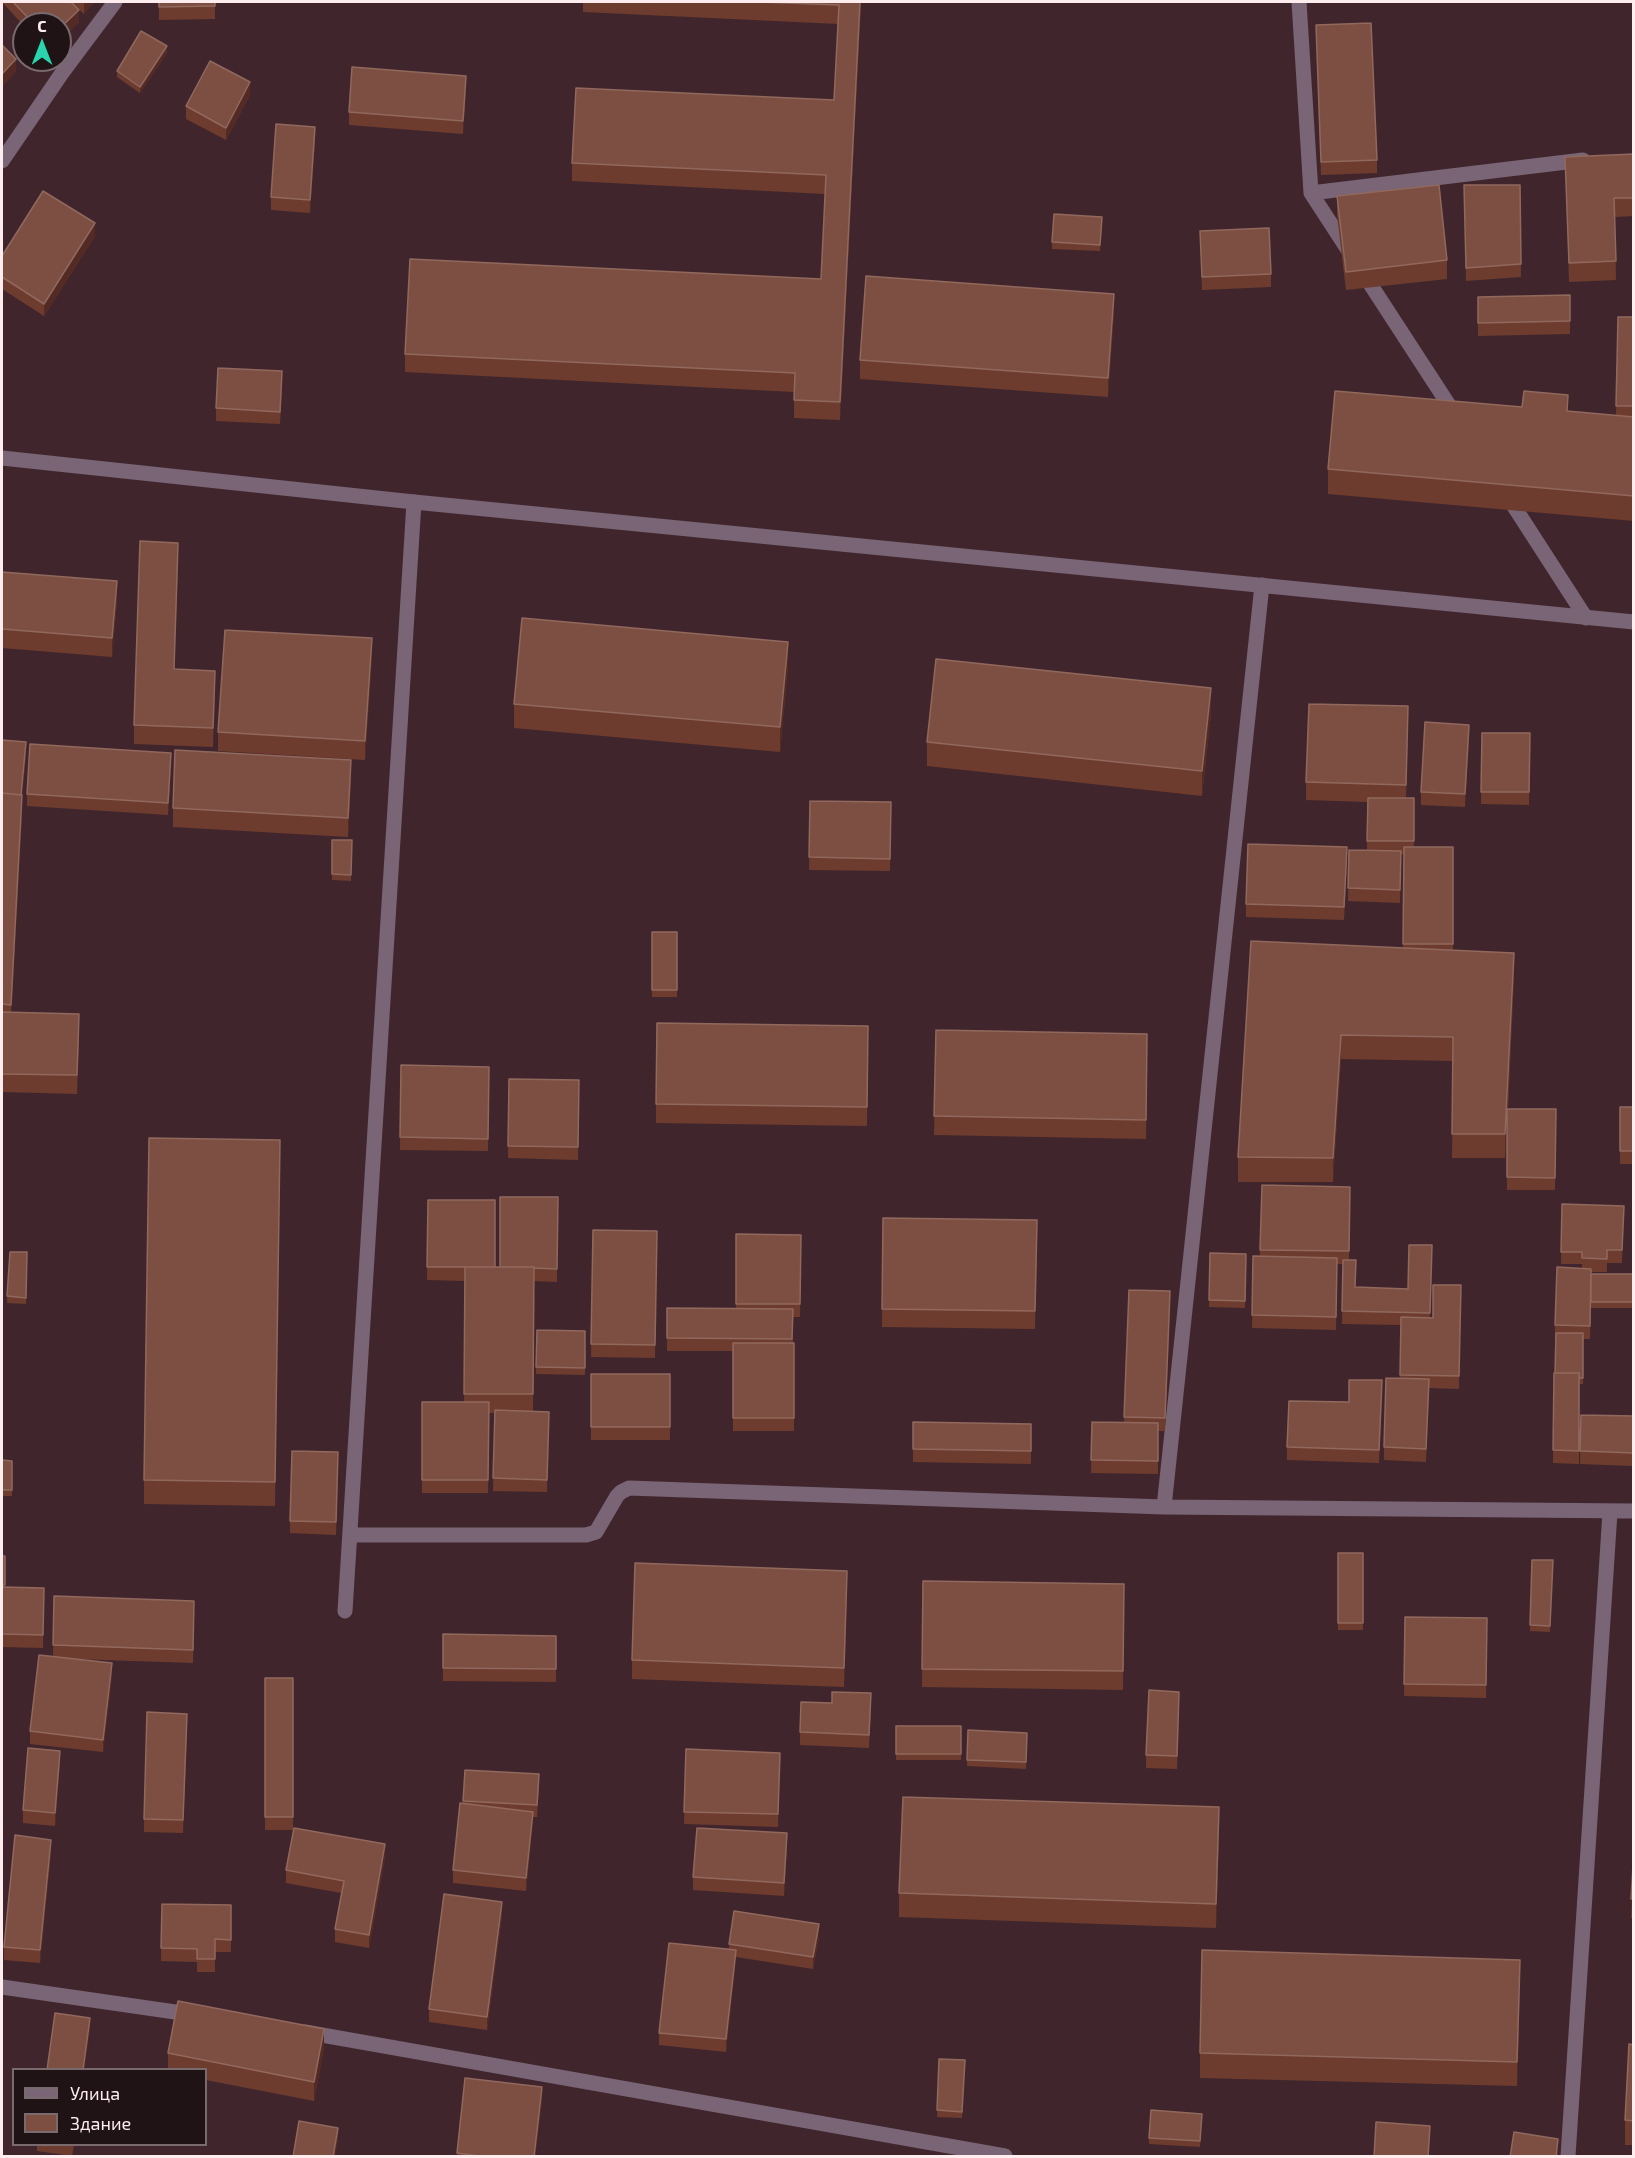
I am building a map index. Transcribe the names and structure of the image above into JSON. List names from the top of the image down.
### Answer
{
  "legend": ["Улица", "Здание"],
  "north": "top"
}
